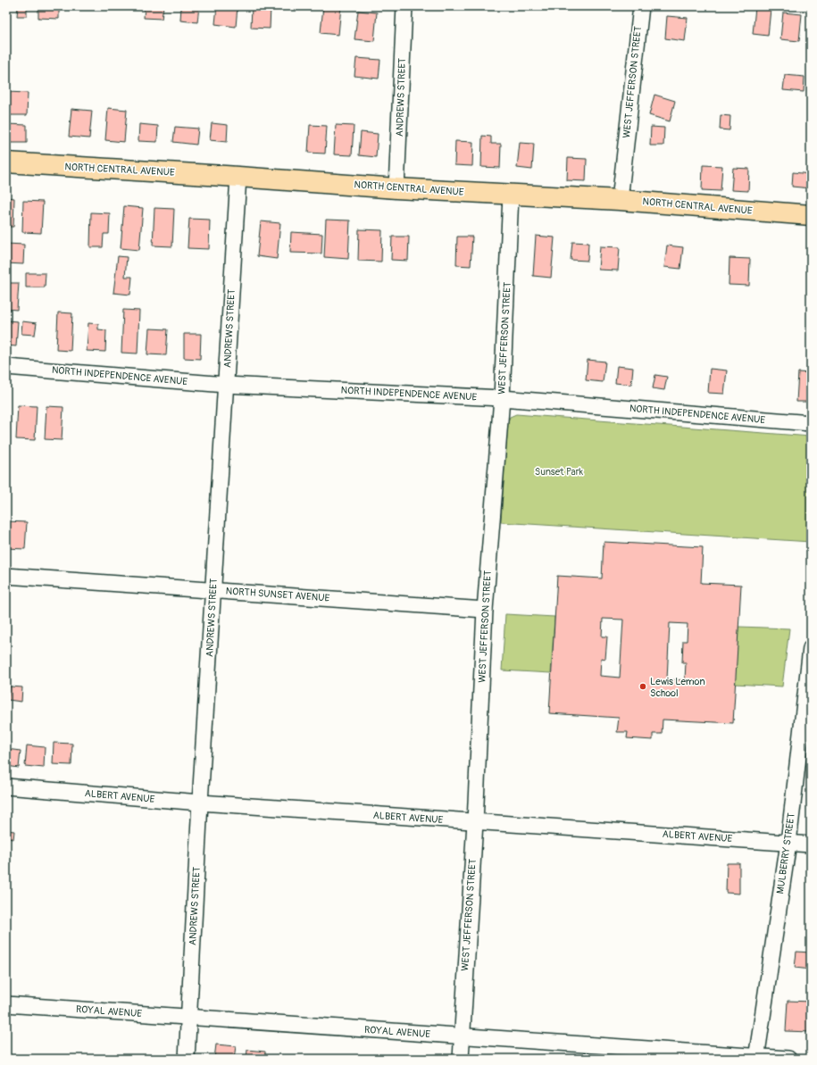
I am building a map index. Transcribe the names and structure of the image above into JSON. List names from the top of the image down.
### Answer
{
  "streets": {
    "main road": ["NORTH CENTRAL AVENUE"],
    "street": [
      "WEST JEFFERSON STREET",
      "ANDREWS STREET",
      "NORTH INDEPENDENCE AVENUE",
      "NORTH SUNSET AVENUE",
      "ALBERT AVENUE",
      "MULBERRY STREET",
      "ROYAL AVENUE"
    ]
  },
  "crossings": [
    ["WEST JEFFERSON STREET", "NORTH CENTRAL AVENUE"],
    ["WEST JEFFERSON STREET", "NORTH INDEPENDENCE AVENUE"],
    ["WEST JEFFERSON STREET", "NORTH SUNSET AVENUE"],
    ["WEST JEFFERSON STREET", "ALBERT AVENUE"],
    ["WEST JEFFERSON STREET", "ROYAL AVENUE"],
    ["ANDREWS STREET", "NORTH CENTRAL AVENUE"],
    ["ANDREWS STREET", "NORTH INDEPENDENCE AVENUE"],
    ["ANDREWS STREET", "NORTH SUNSET AVENUE"],
    ["ANDREWS STREET", "ALBERT AVENUE"],
    ["ANDREWS STREET", "ROYAL AVENUE"],
    ["ALBERT AVENUE", "MULBERRY STREET"],
    ["MULBERRY STREET", "ROYAL AVENUE"]
  ],
  "parks": ["Sunset Park"],
  "places": ["Lewis Lemon School"]
}
